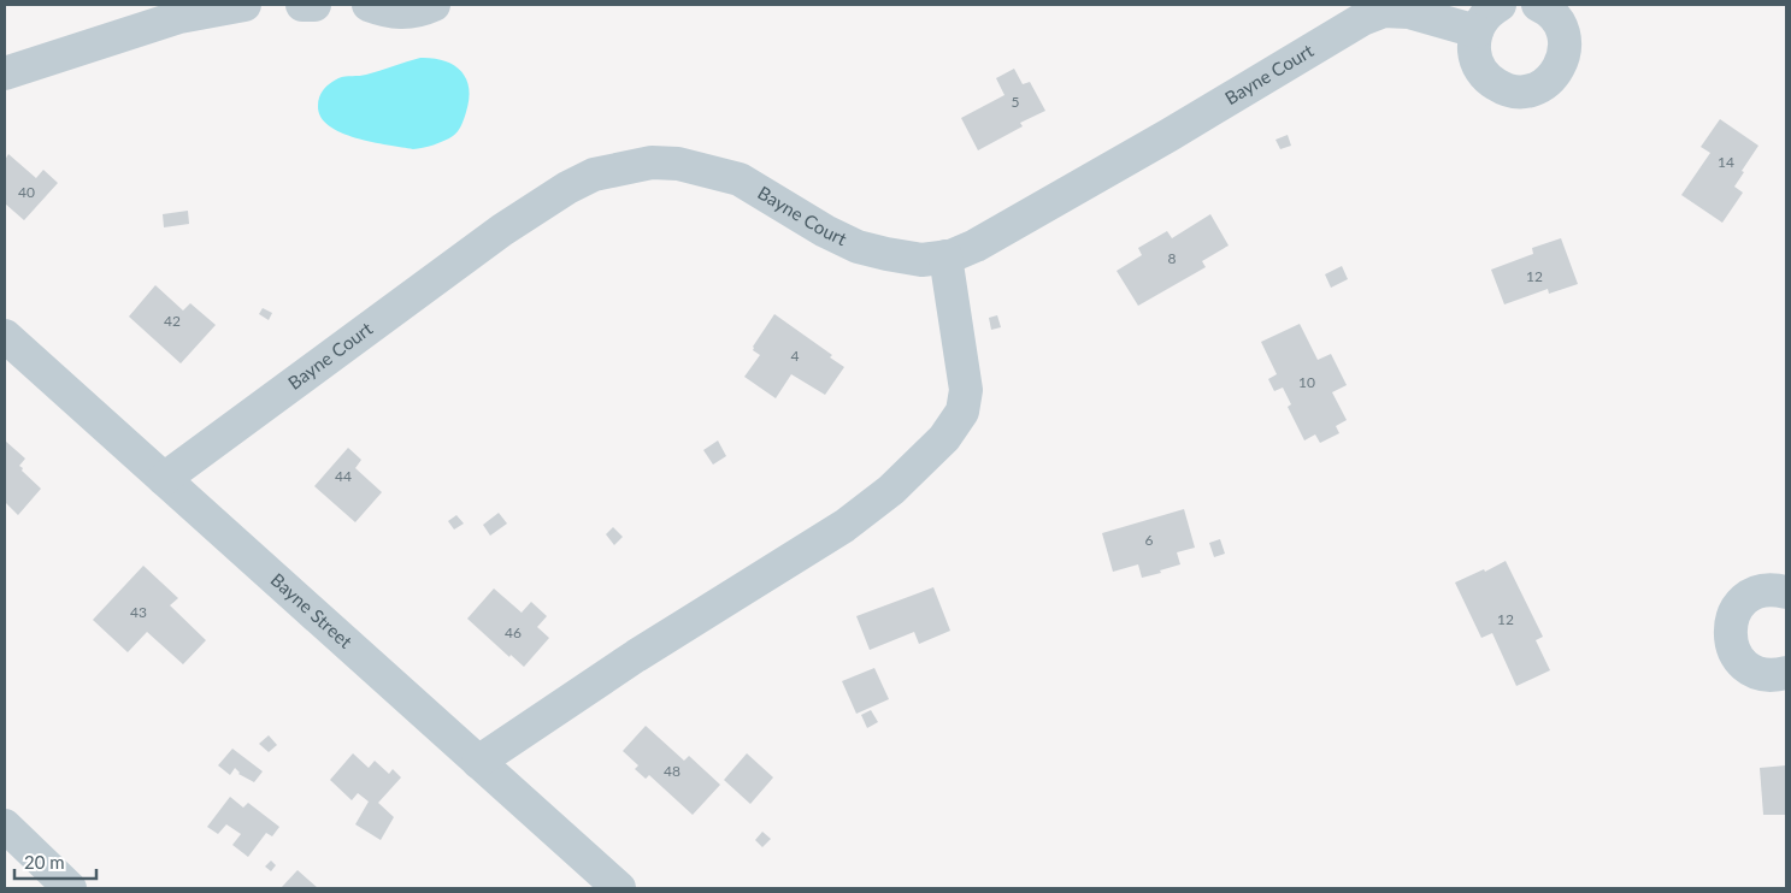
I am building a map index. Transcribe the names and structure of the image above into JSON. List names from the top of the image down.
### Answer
{
  "streets": {
    "street": ["Bayne Court", "Bayne Street"]
  },
  "crossings": [
    ["Bayne Court", "Bayne Street"]
  ],
  "house_numbers": [
    "5",
    "14",
    "40",
    "8",
    "12",
    "42",
    "4",
    "10",
    "44",
    "6",
    "43",
    "12",
    "46",
    "48"
  ],
  "scale_bar": "20 m"
}
